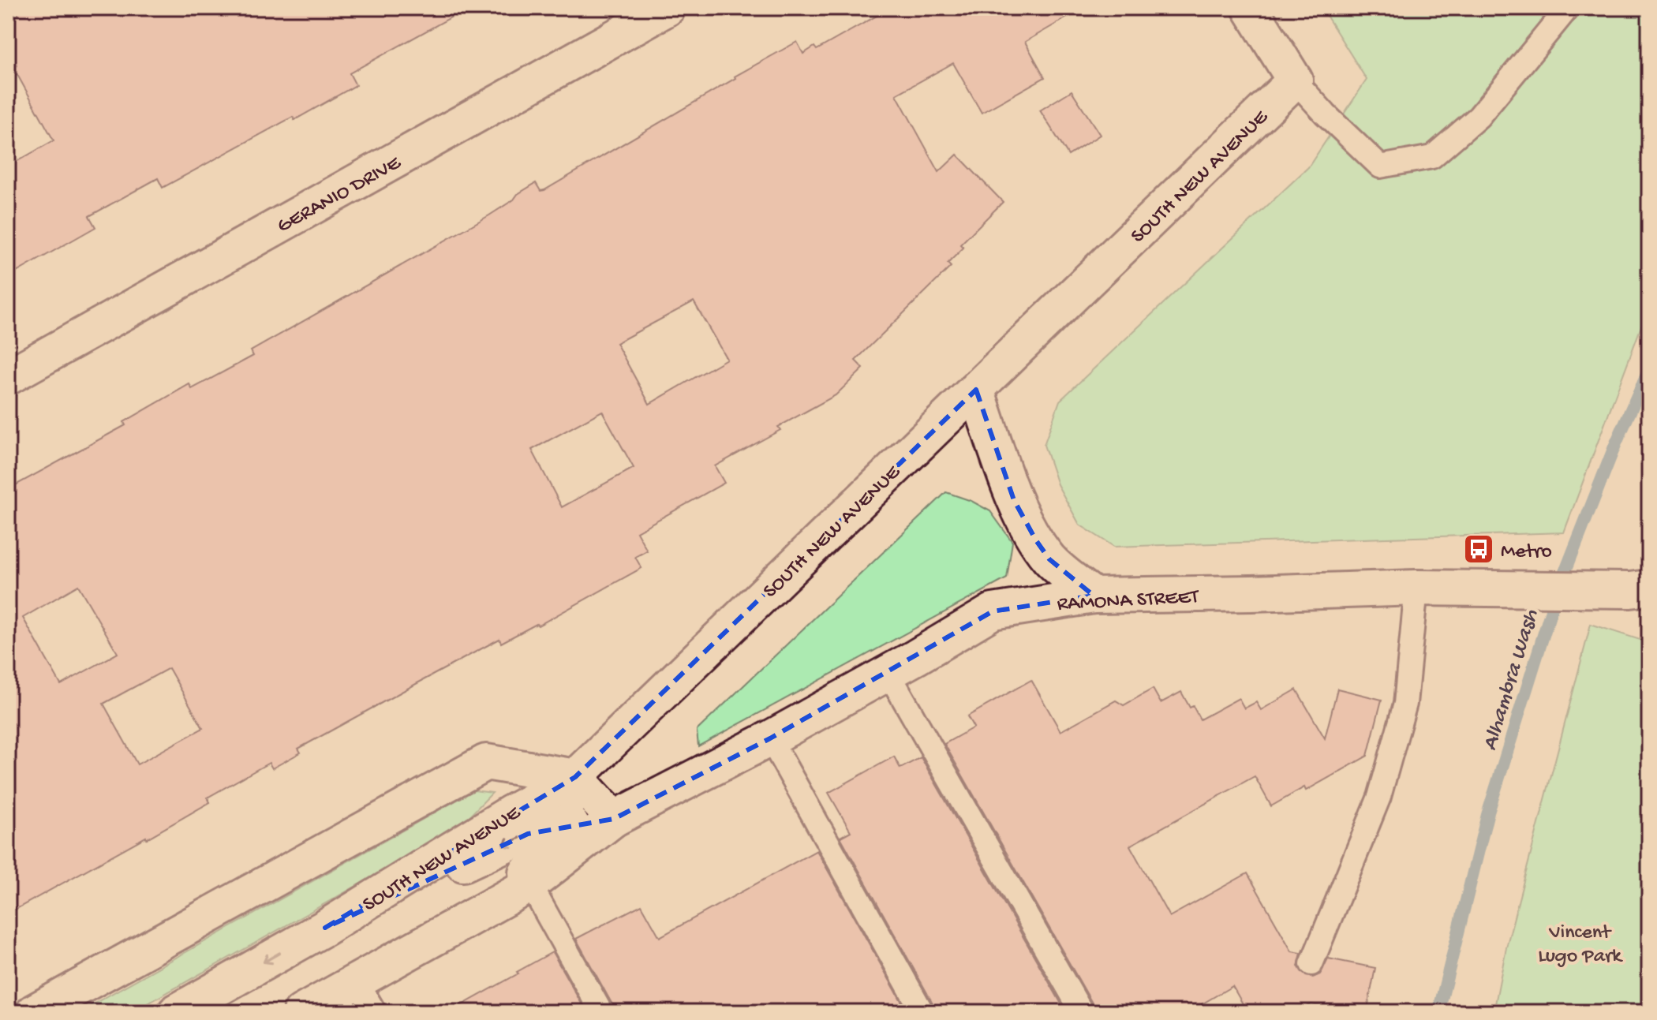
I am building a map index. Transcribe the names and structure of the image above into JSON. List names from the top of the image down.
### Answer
{
  "streets": {
    "street": ["SOUTH NEW AVENUE", "GERANIO DRIVE", "RAMONA STREET"]
  },
  "crossings": [
    ["SOUTH NEW AVENUE", "RAMONA STREET"]
  ],
  "water": ["Alhambra Wash"],
  "parks": ["Vincent Lugo Park"],
  "places": {
    "bus stop": ["Metro"]
  }
}
